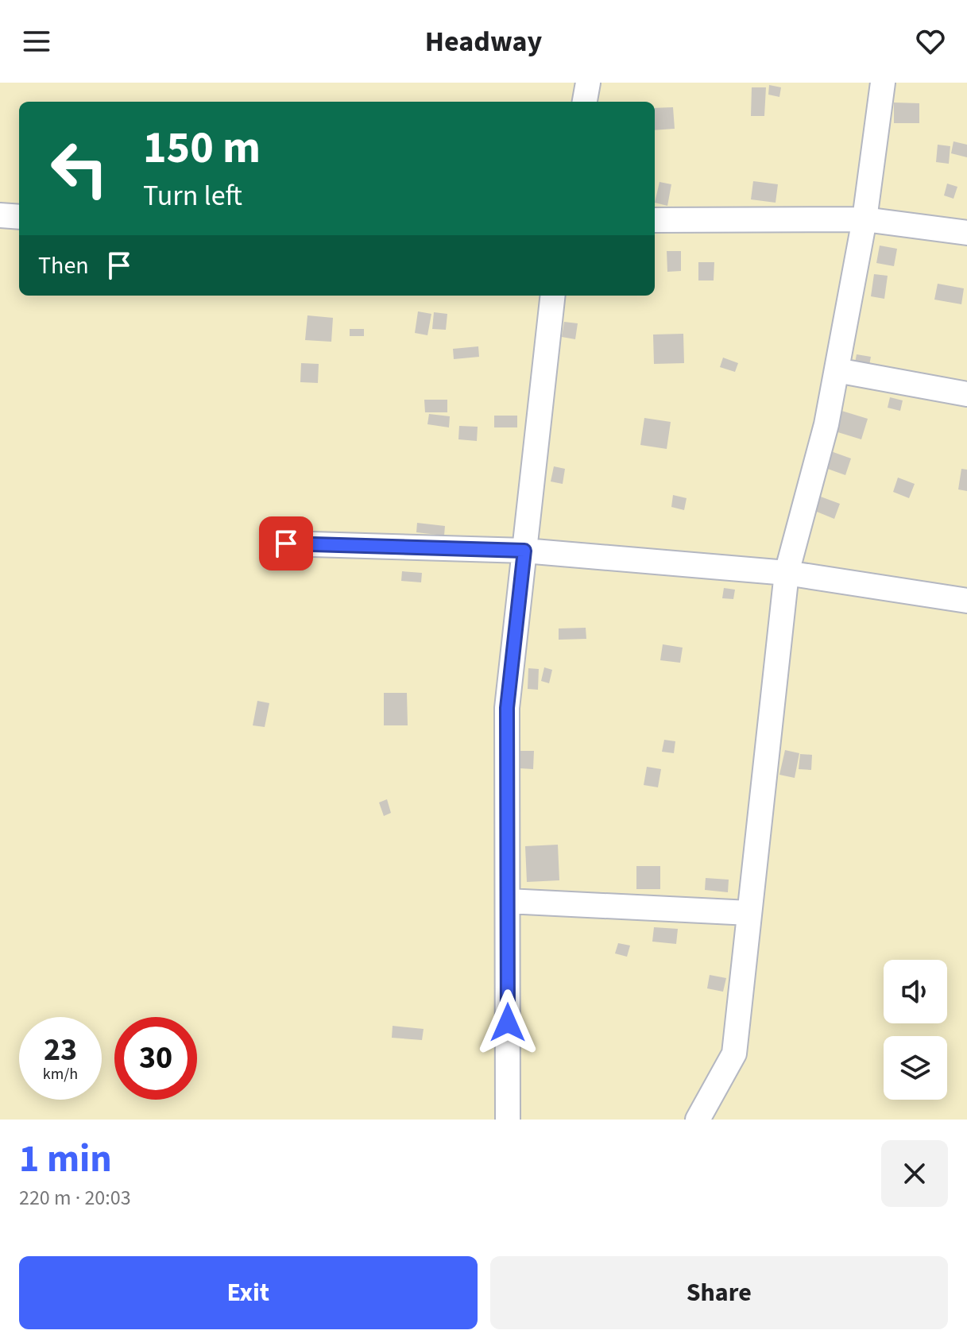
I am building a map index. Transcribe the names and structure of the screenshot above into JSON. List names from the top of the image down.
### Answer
{
  "page": {
    "header": "Headway",
    "turn": ["150 m", "Turn left"],
    "then": "Then",
    "speed": "23 km/h",
    "limit": "30",
    "heading": ["1 min", "220 m · 20:03"],
    "buttons": ["Exit", "Share"]
  }
}
